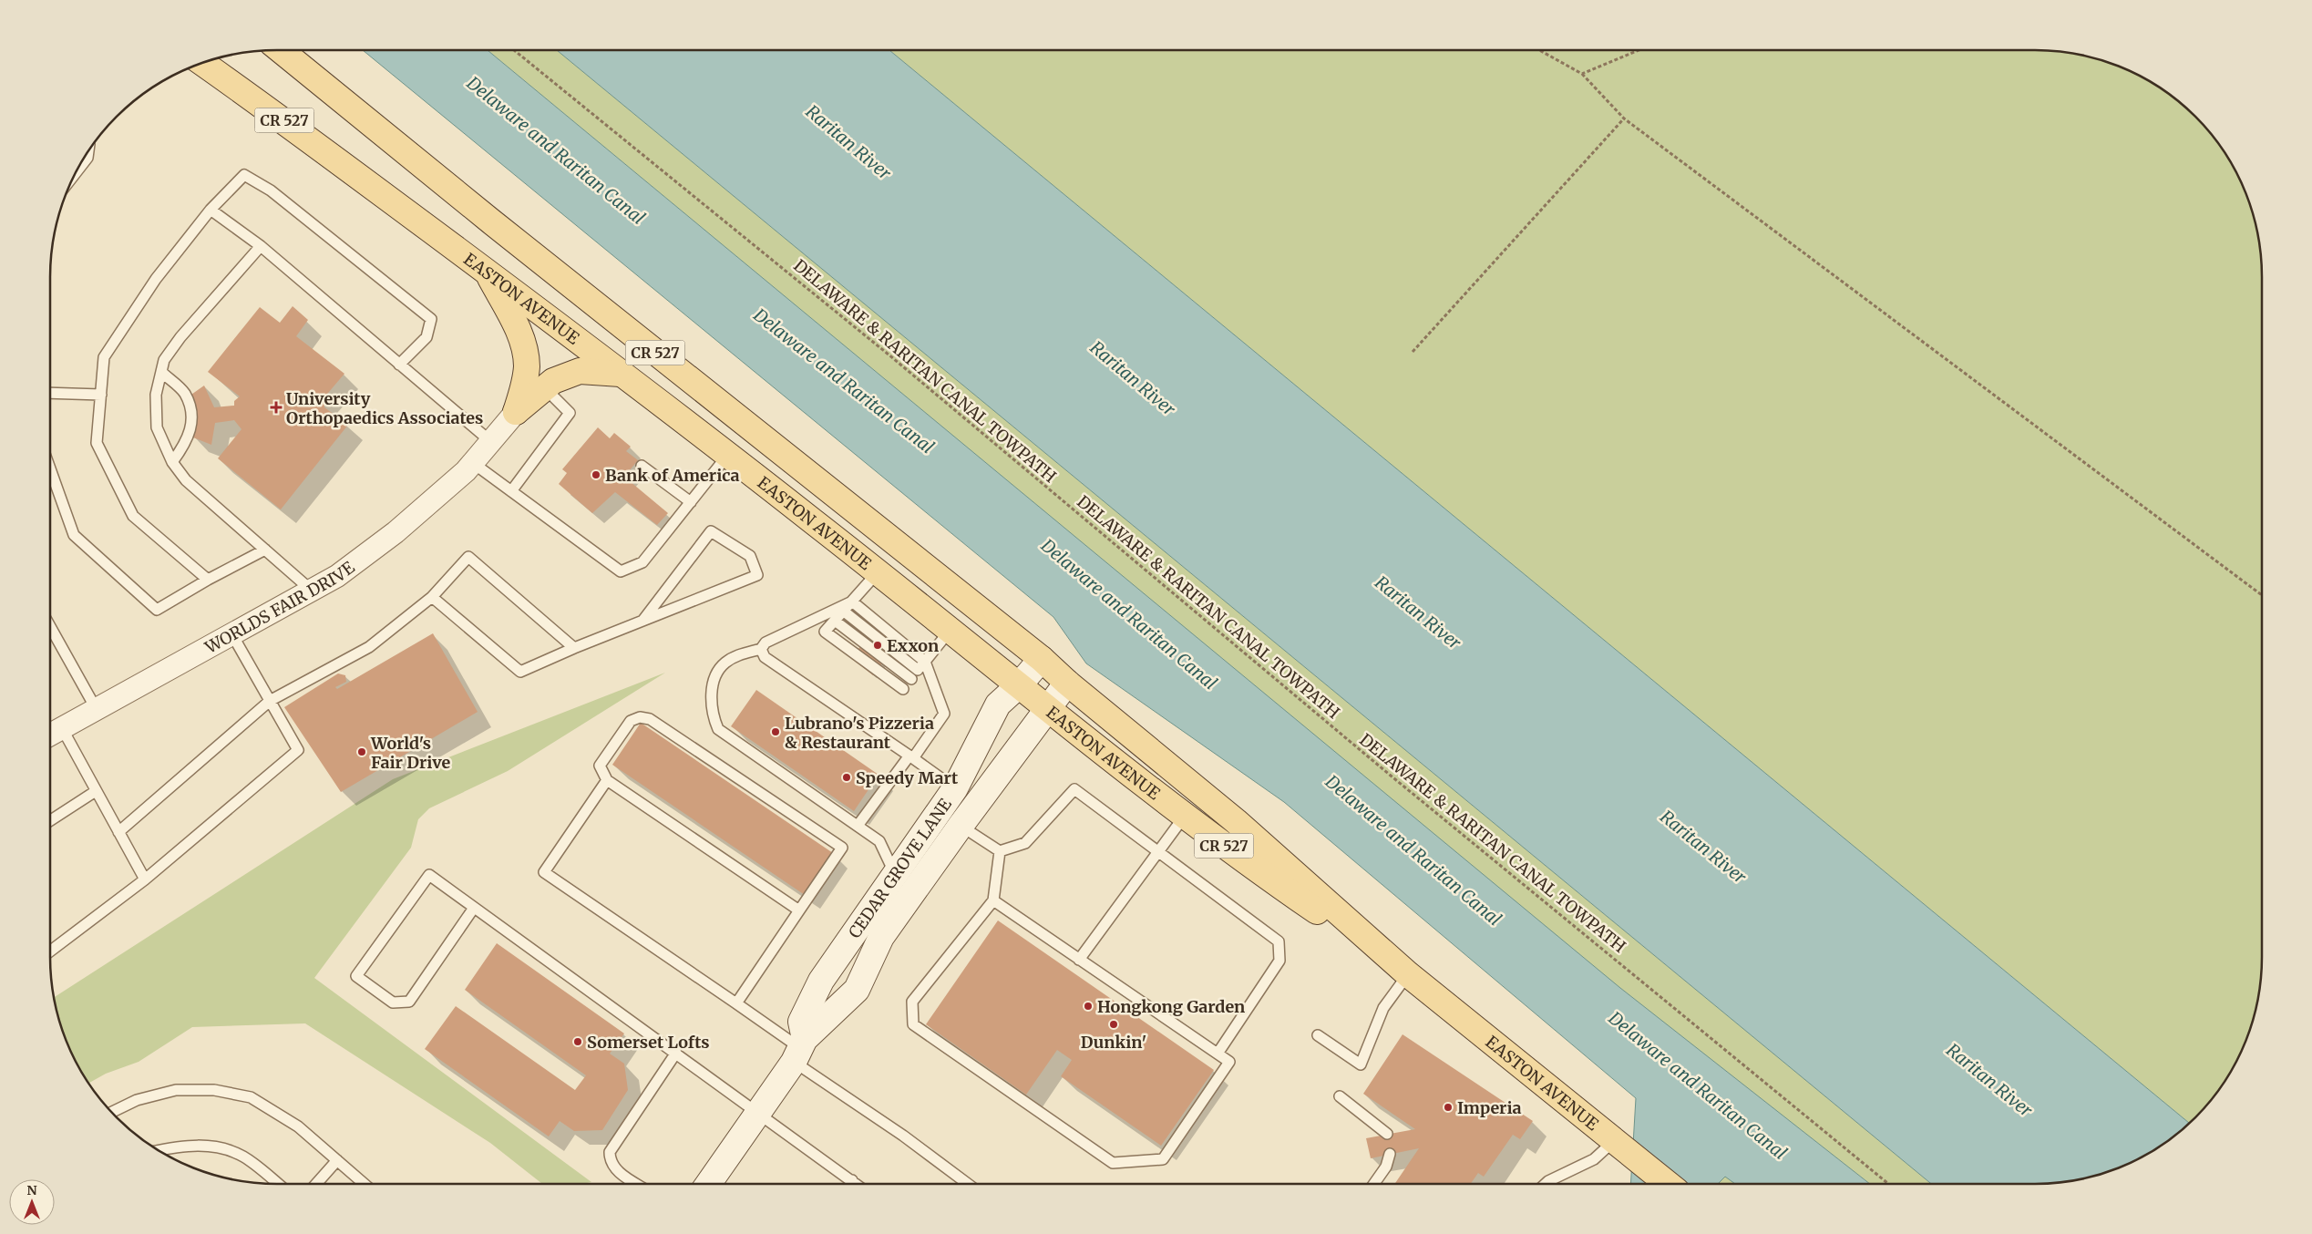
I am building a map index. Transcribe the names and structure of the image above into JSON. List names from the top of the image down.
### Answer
{
  "streets": {
    "main road": ["CR 527", "EASTON AVENUE", "CEDAR GROVE LANE"],
    "street": ["WORLDS FAIR DRIVE"],
    "path": ["DELAWARE & RARITAN CANAL TOWPATH"]
  },
  "crossings": [
    ["EASTON AVENUE", "CEDAR GROVE LANE"]
  ],
  "water": ["Raritan River", "Delaware and Raritan Canal"],
  "places": {
    "health": ["University Orthopaedics Associates"],
    "other": [
      "Bank of America",
      "Exxon",
      "Lubrano's Pizzeria & Restaurant",
      "World's Fair Drive",
      "Speedy Mart",
      "Hongkong Garden",
      "Dunkin'",
      "Somerset Lofts",
      "Imperia"
    ]
  },
  "north": "top"
}
